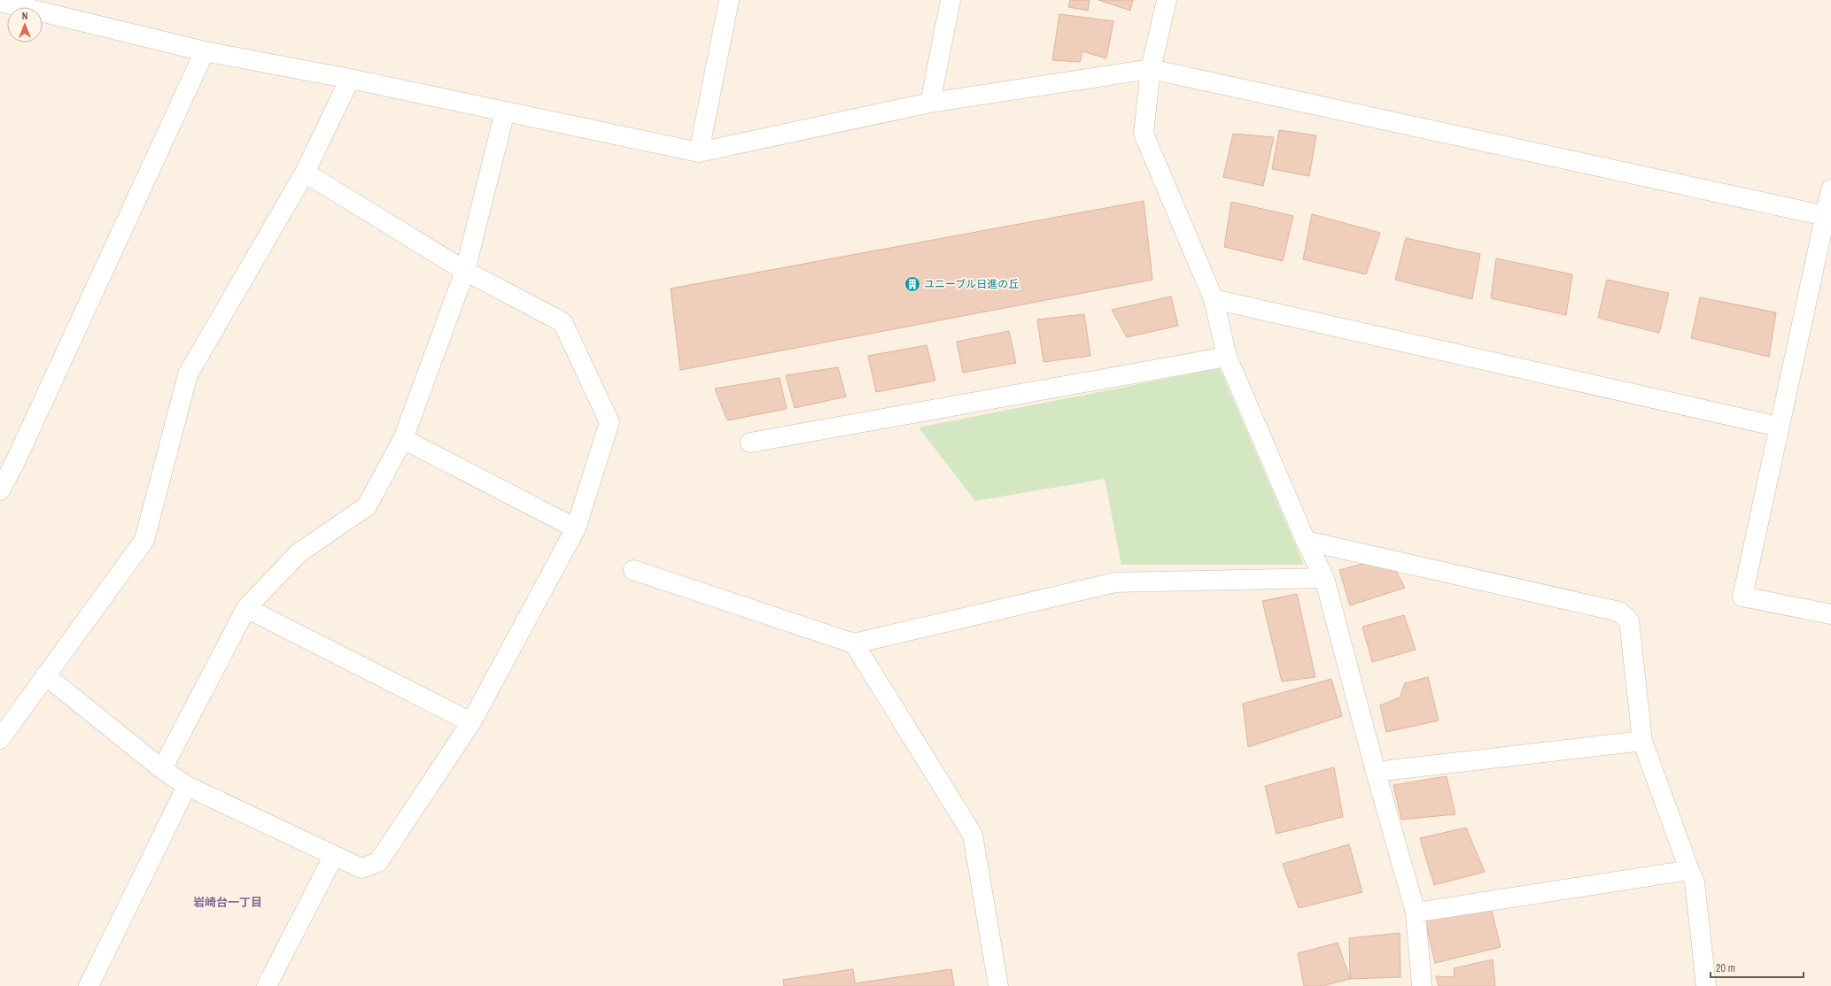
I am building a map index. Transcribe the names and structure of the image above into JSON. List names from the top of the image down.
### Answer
{
  "districts": ["岩崎台一丁目"],
  "places": {
    "building": ["ユニーブル日進の丘"]
  },
  "scale_bar": "20 m",
  "north": "top"
}
